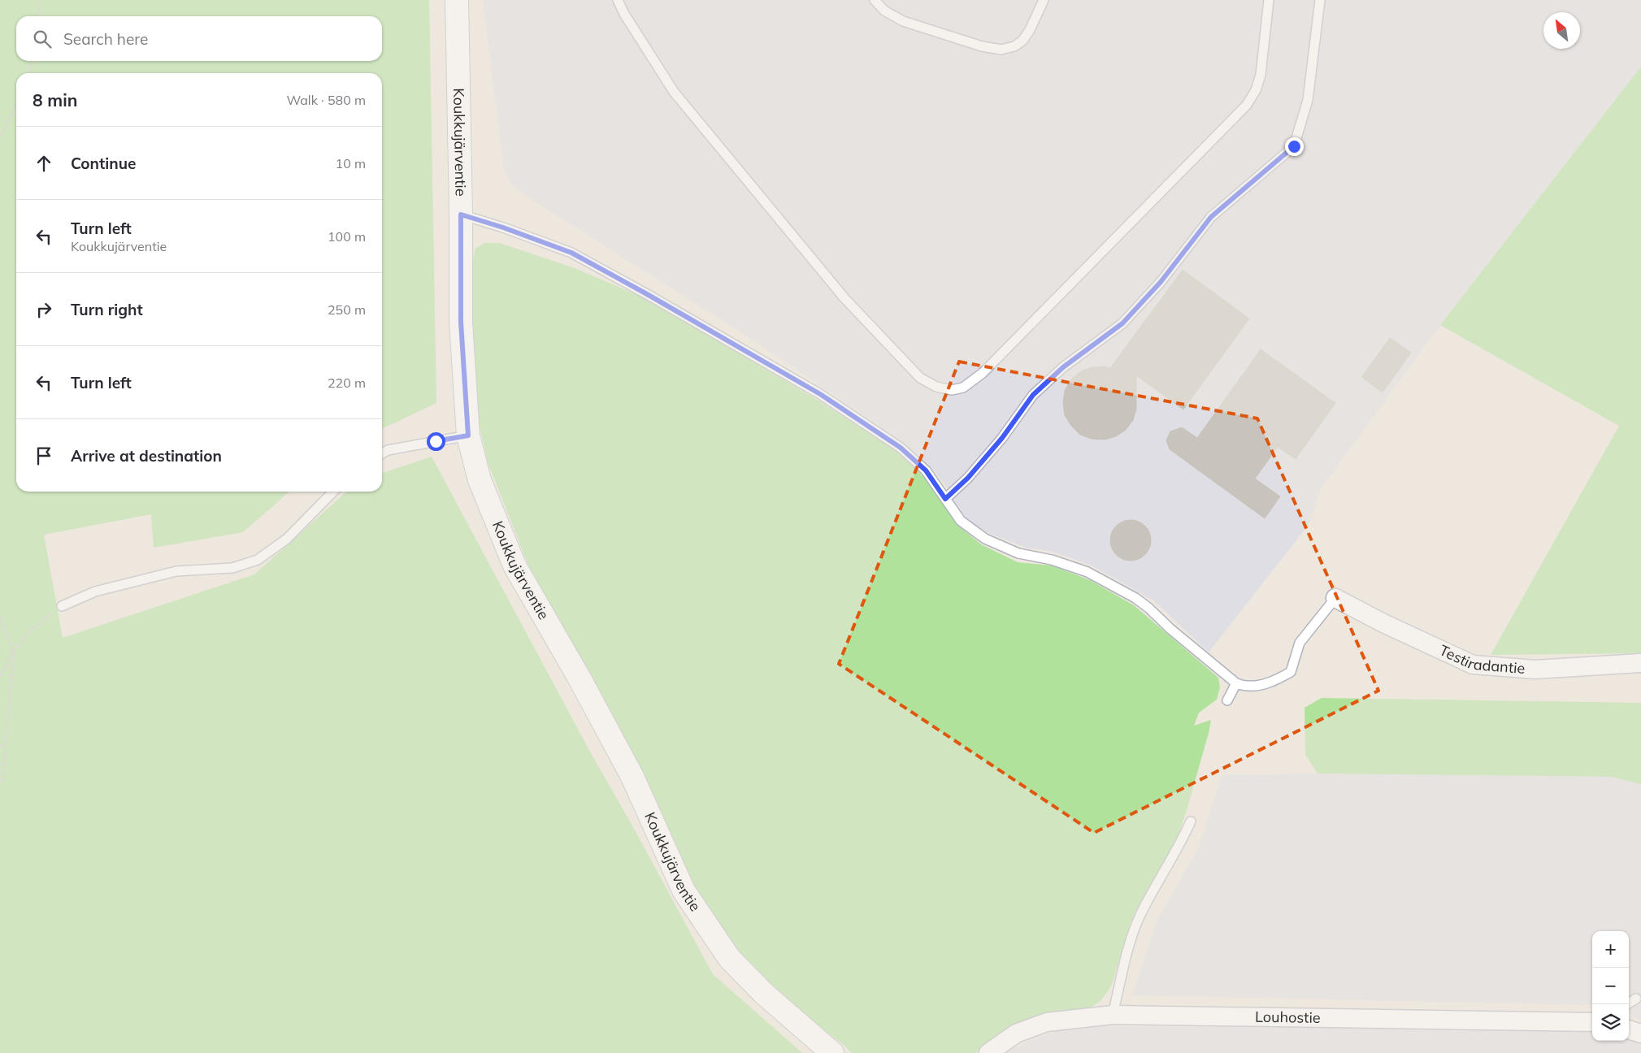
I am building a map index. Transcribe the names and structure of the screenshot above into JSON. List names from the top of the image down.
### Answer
{
  "streets": {
    "street": ["Koukkujärventie", "Testiradantie", "Louhostie"]
  },
  "north": "top left",
  "page": {
    "search": "Search here",
    "heading": ["8 min", "Walk · 580 m"],
    "list": [
      ["Continue", "10 m"],
      ["Turn left", "Koukkujärventie", "100 m"],
      ["Turn right", "250 m"],
      ["Turn left", "220 m"],
      "Arrive at destination"
    ],
    "map_buttons": ["+", "−"]
  }
}
